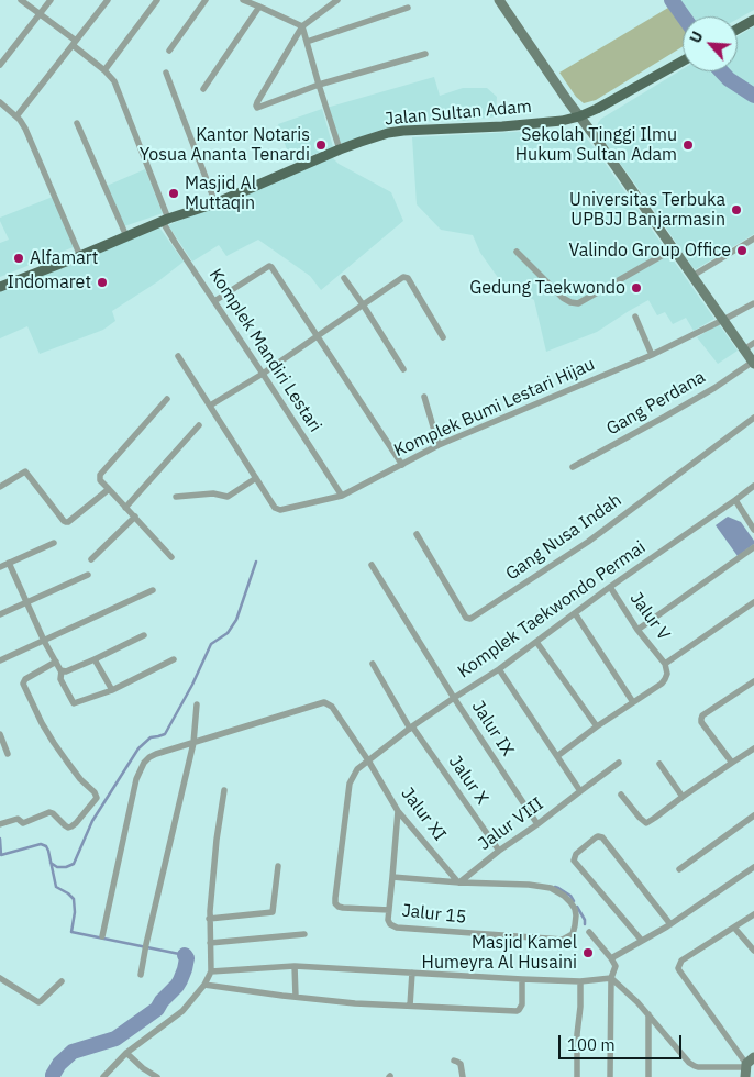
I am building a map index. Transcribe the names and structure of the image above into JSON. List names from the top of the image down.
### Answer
{
  "streets": {
    "main road": ["Jalan Sultan Adam"],
    "street": [
      "Komplek Mandiri Lestari",
      "Gang Perdana",
      "Komplek Bumi Lestari Hijau",
      "Gang Nusa Indah",
      "Komplek Taekwondo Permai",
      "Jalur V",
      "Jalur IX",
      "Jalur X",
      "Jalur XI",
      "Jalur VIII",
      "Jalur 15"
    ]
  },
  "crossings": [
    ["Jalan Sultan Adam", "Komplek Mandiri Lestari"],
    ["Komplek Mandiri Lestari", "Komplek Bumi Lestari Hijau"],
    ["Komplek Taekwondo Permai", "Jalur V"],
    ["Komplek Taekwondo Permai", "Jalur IX"],
    ["Komplek Taekwondo Permai", "Jalur X"],
    ["Komplek Taekwondo Permai", "Jalur XI"],
    ["Komplek Taekwondo Permai", "Jalur 15"],
    ["Jalur IX", "Jalur VIII"],
    ["Jalur X", "Jalur VIII"],
    ["Jalur XI", "Jalur VIII"],
    ["Jalur XI", "Jalur 15"],
    ["Jalur VIII", "Jalur 15"]
  ],
  "places": [
    "Kantor Notaris Yosua Ananta Tenardi",
    "Sekolah Tinggi Ilmu Hukum Sultan Adam",
    "Masjid Al Muttaqin",
    "Universitas Terbuka UPBJJ Banjarmasin",
    "Valindo Group Office",
    "Alfamart",
    "Indomaret",
    "Gedung Taekwondo",
    "Masjid Kamel Humeyra Al Husaini"
  ],
  "scale_bar": "100 m",
  "north": "top left"
}
